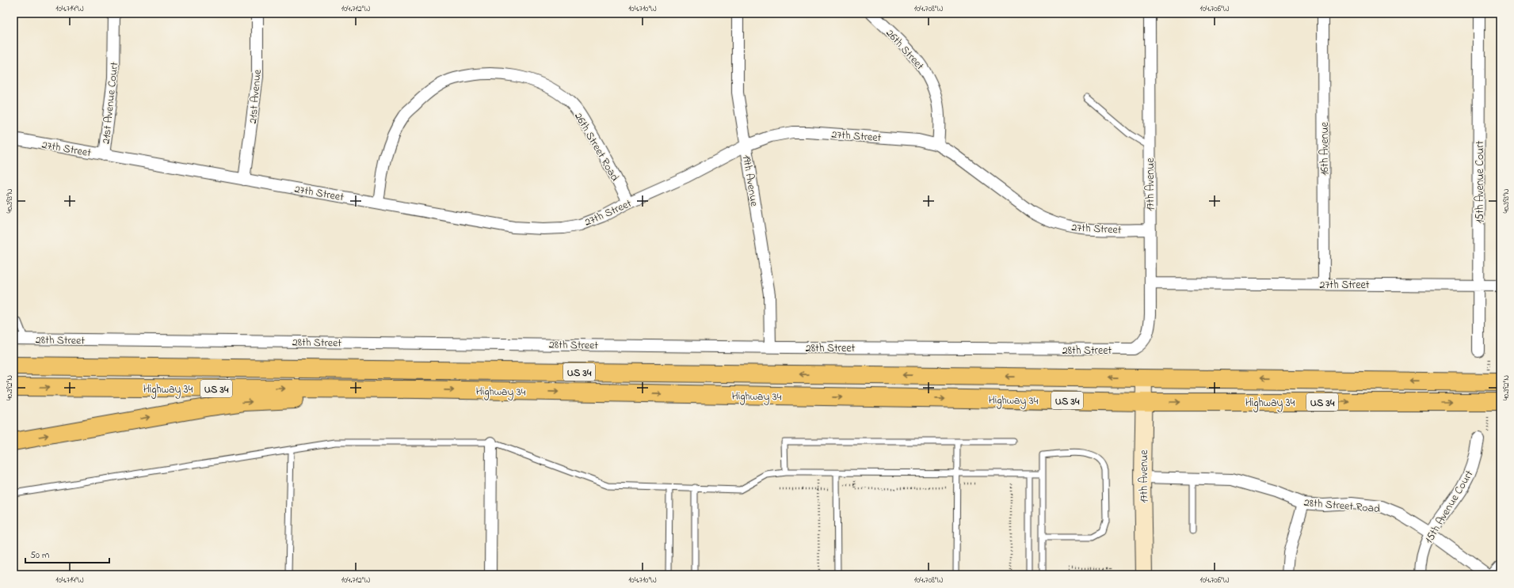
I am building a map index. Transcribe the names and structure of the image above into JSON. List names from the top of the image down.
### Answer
{
  "streets": {
    "highway": ["US 34", "Highway 34"],
    "main road": ["17th Avenue"],
    "street": [
      "26th Street",
      "21st Avenue",
      "21st Avenue Court",
      "27th Street",
      "26th Street Road",
      "16th Avenue",
      "19th Avenue",
      "15th Avenue Court",
      "28th Street",
      "28th Street Road"
    ]
  },
  "crossings": [
    ["26th Street", "27th Street"],
    ["21st Avenue", "27th Street"],
    ["21st Avenue Court", "27th Street"],
    ["27th Street", "26th Street Road"],
    ["27th Street", "16th Avenue"],
    ["27th Street", "19th Avenue"],
    ["27th Street", "15th Avenue Court"],
    ["27th Street", "17th Avenue"],
    ["19th Avenue", "28th Street"],
    ["15th Avenue Court", "28th Street Road"],
    ["17th Avenue", "28th Street"],
    ["17th Avenue", "Highway 34"],
    ["17th Avenue", "28th Street Road"]
  ],
  "scale_bar": "50 m",
  "coordinates": [
    "104.714°W",
    "104.712°W",
    "104.710°W",
    "104.708°W",
    "104.706°W",
    "40.393°N",
    "40.392°N"
  ]
}
